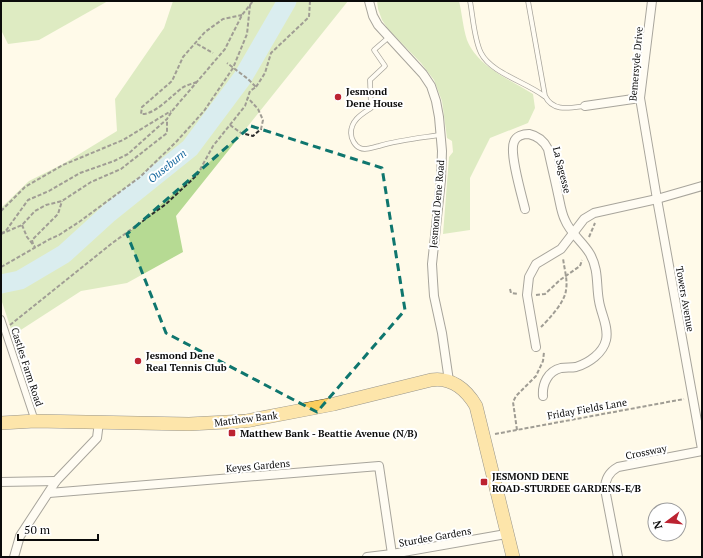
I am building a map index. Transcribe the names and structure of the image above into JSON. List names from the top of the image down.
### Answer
{
  "streets": {
    "main road": ["Matthew Bank"],
    "street": [
      "Bemersyde Drive",
      "La Sagesse",
      "Jesmond Dene Road",
      "Towers Avenue",
      "Castles Farm Road",
      "Crossway",
      "Keyes Gardens",
      "Sturdee Gardens"
    ],
    "path": ["Friday Fields Lane"]
  },
  "crossings": [
    ["Bemersyde Drive", "Towers Avenue"],
    ["Jesmond Dene Road", "Matthew Bank"],
    ["Towers Avenue", "Friday Fields Lane"],
    ["Towers Avenue", "Crossway"],
    ["Castles Farm Road", "Matthew Bank"],
    ["Keyes Gardens", "Sturdee Gardens"]
  ],
  "water": ["Ouseburn"],
  "places": {
    "other": ["Jesmond Dene House", "Jesmond Dene Real Tennis Club"],
    "transit": ["Matthew Bank - Beattie Avenue (N/B)", "JESMOND DENE ROAD-STURDEE GARDENS-E/B"]
  },
  "scale_bar": "50 m",
  "north": "left"
}
